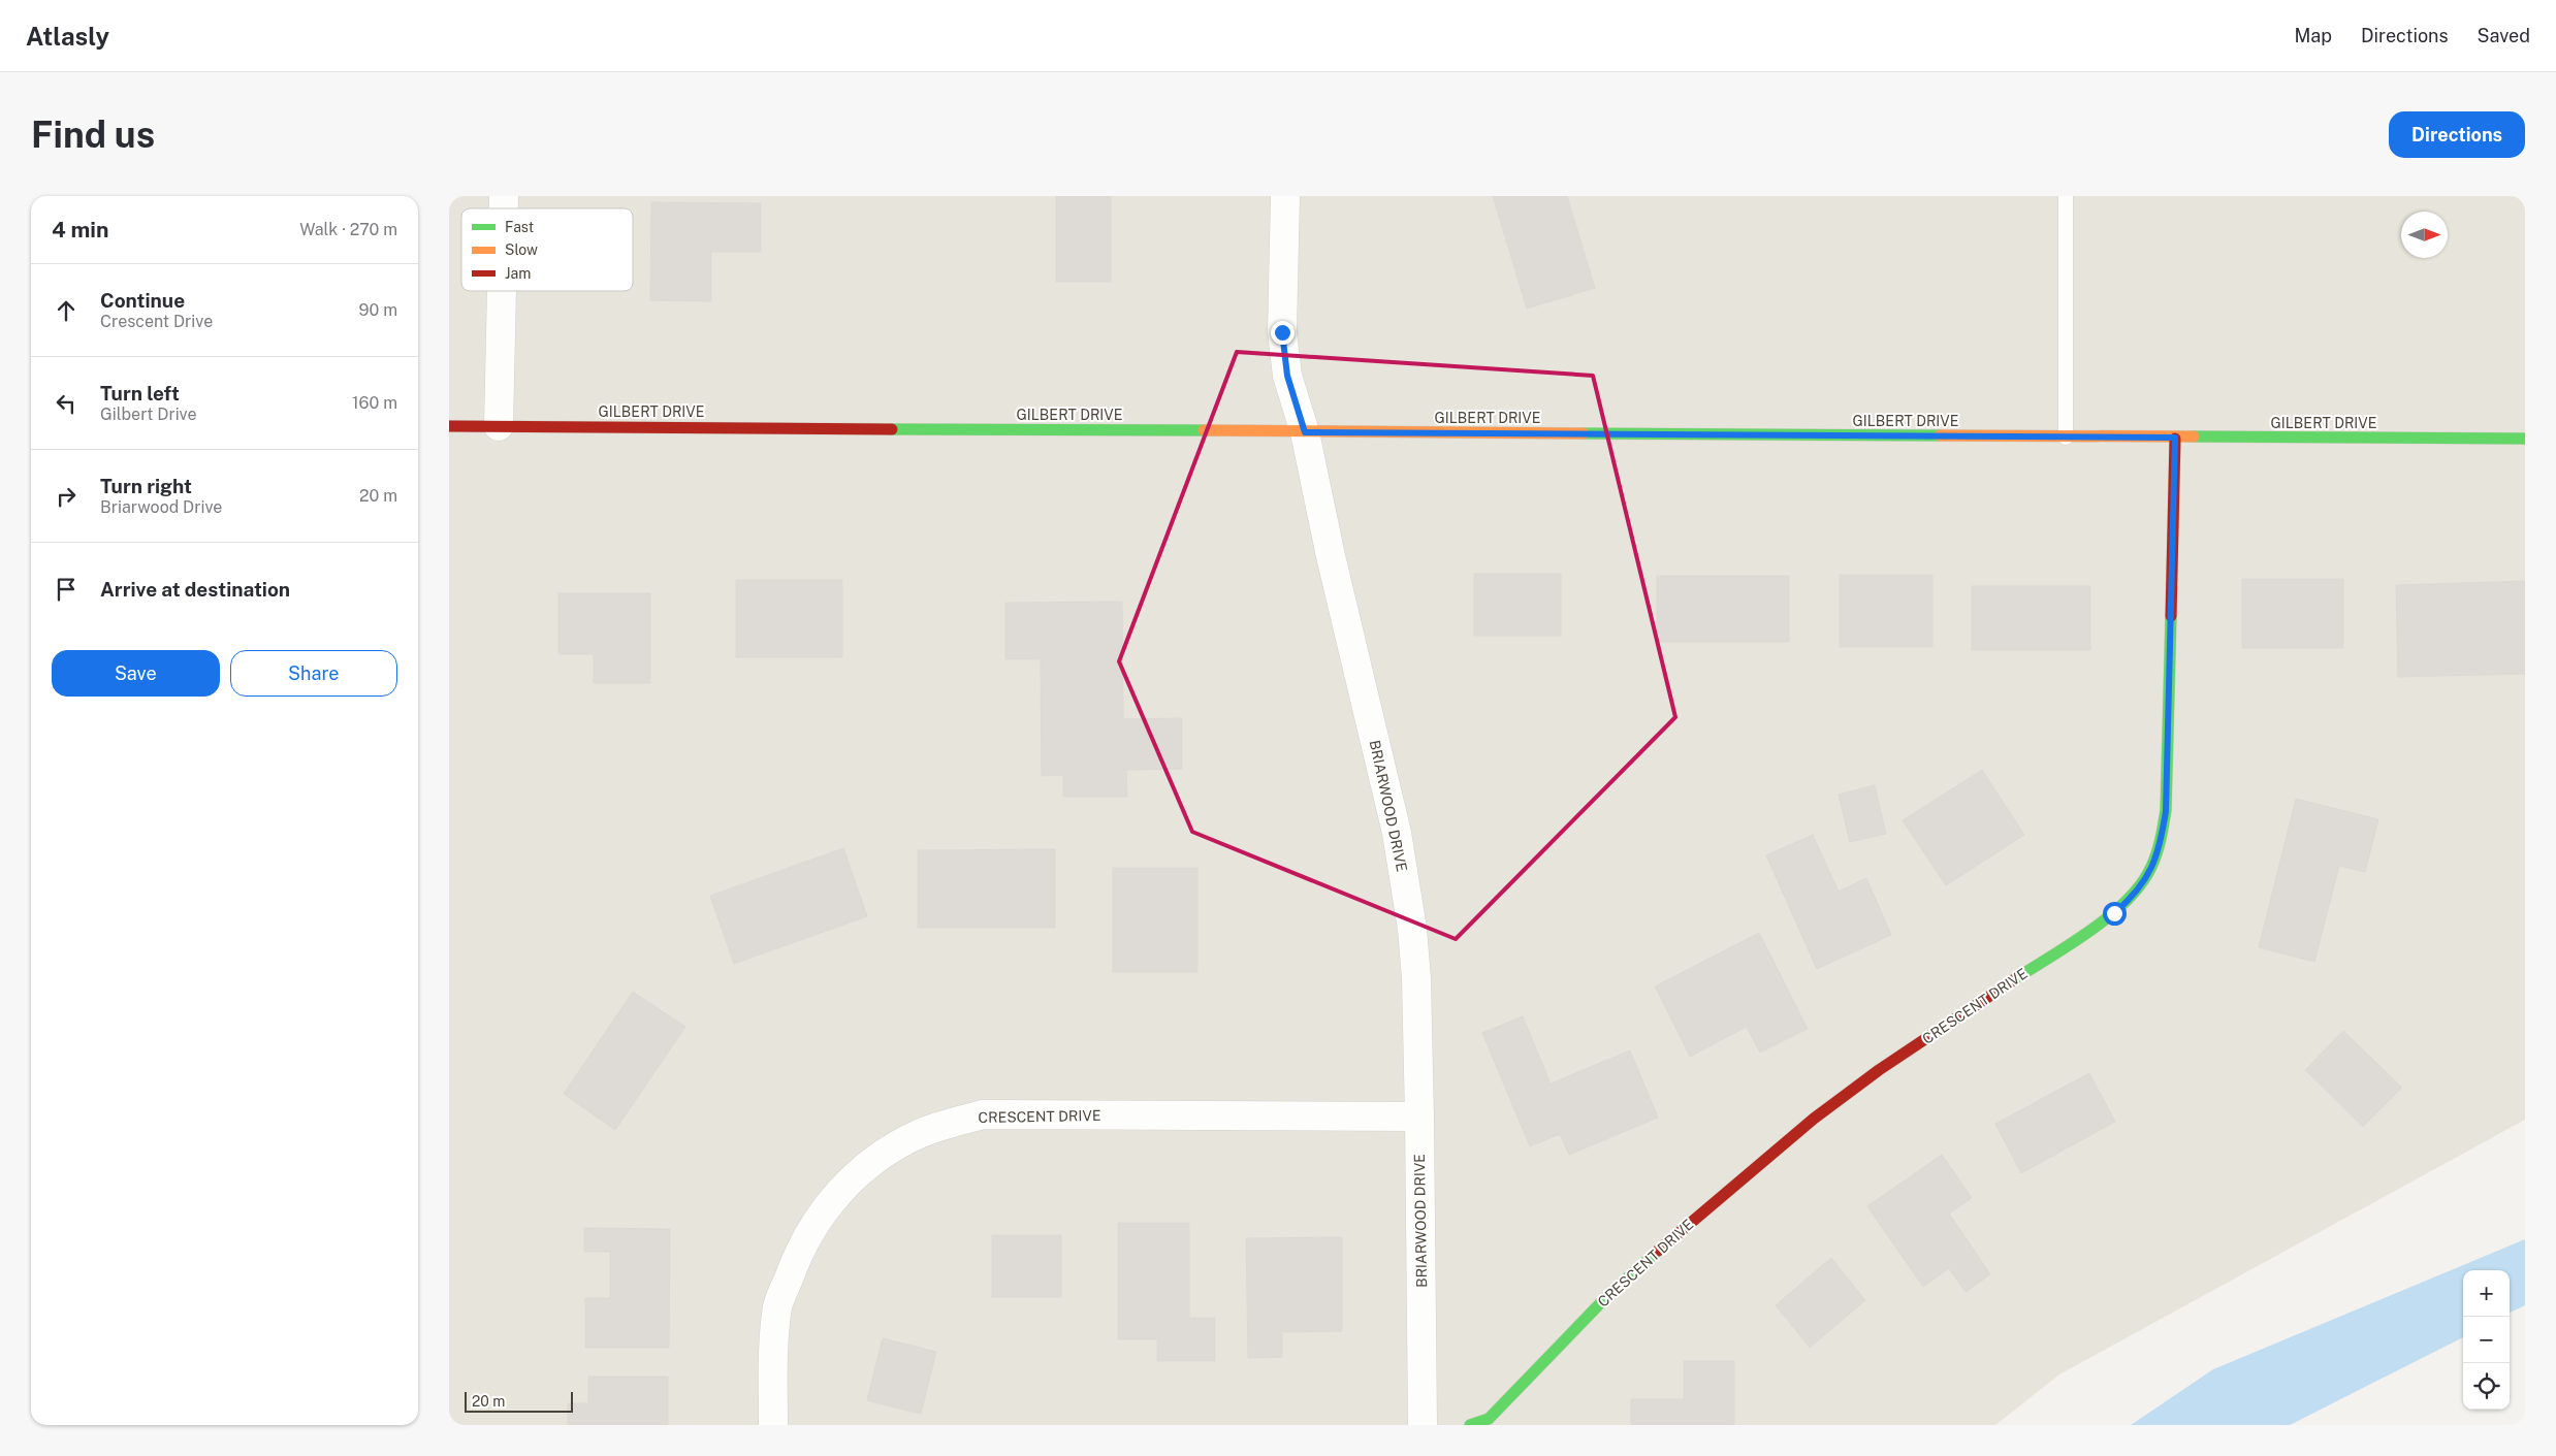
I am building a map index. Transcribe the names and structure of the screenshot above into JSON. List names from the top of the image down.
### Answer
{
  "streets": {
    "street": ["GILBERT DRIVE", "BRIARWOOD DRIVE", "CRESCENT DRIVE"]
  },
  "crossings": [
    ["GILBERT DRIVE", "BRIARWOOD DRIVE"],
    ["GILBERT DRIVE", "CRESCENT DRIVE"],
    ["BRIARWOOD DRIVE", "CRESCENT DRIVE"]
  ],
  "legend": ["Fast", "Slow", "Jam"],
  "scale_bar": "20 m",
  "north": "right",
  "page": {
    "header": "Atlasly",
    "nav": ["Map", "Directions", "Saved"],
    "buttons": [
      "Directions",
      ["Save", "Share"]
    ],
    "title": "Find us",
    "heading": ["4 min", "Walk · 270 m"],
    "list": [
      ["Continue", "Crescent Drive", "90 m"],
      ["Turn left", "Gilbert Drive", "160 m"],
      ["Turn right", "Briarwood Drive", "20 m"],
      "Arrive at destination"
    ],
    "map_buttons": ["+", "−"],
    "scale": "20 m"
  }
}
